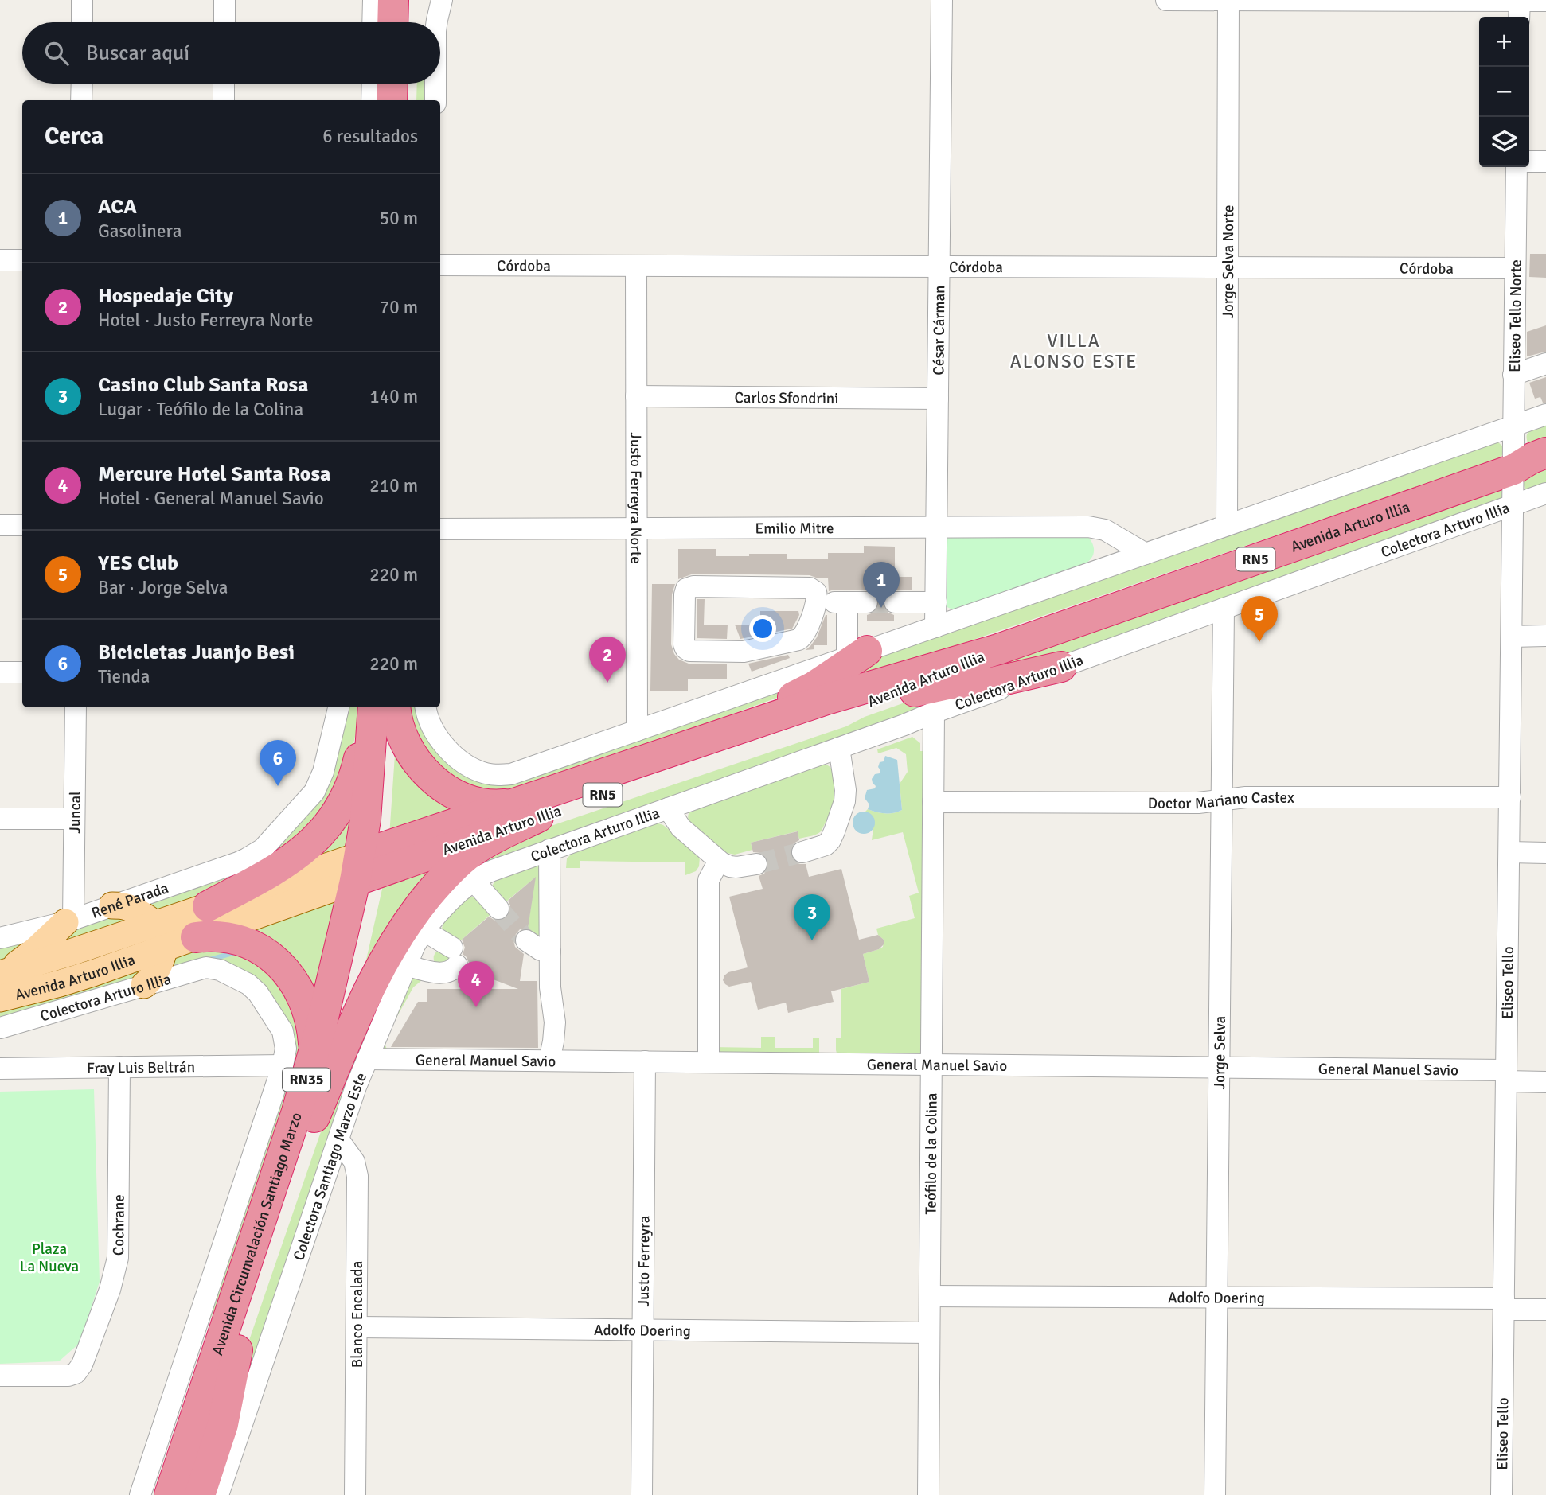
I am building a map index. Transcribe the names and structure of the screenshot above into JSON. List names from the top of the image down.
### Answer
{
  "streets": {
    "highway": [
      "Avenida Arturo Illia",
      "RN5",
      "RN35",
      "Avenida Circunvalación Santiago Marzo"
    ],
    "street": [
      "Jorge Selva Norte",
      "Córdoba",
      "Eliseo Tello Norte",
      "César Cárman",
      "Carlos Sfondrini",
      "Justo Ferreyra Norte",
      "Emilio Mitre",
      "Colectora Arturo Illia",
      "Doctor Mariano Castex",
      "Juncal",
      "René Parada",
      "Eliseo Tello",
      "Jorge Selva",
      "General Manuel Savio",
      "Fray Luis Beltrán",
      "Teófilo de la Colina",
      "Colectora Santiago Marzo Este",
      "Cochrane",
      "Justo Ferreyra",
      "Adolfo Doering",
      "Blanco Encalada"
    ]
  },
  "crossings": [
    ["Jorge Selva Norte", "Córdoba"],
    ["Córdoba", "Eliseo Tello Norte"],
    ["Córdoba", "César Cárman"],
    ["Córdoba", "Justo Ferreyra Norte"],
    ["Eliseo Tello Norte", "Avenida Arturo Illia"],
    ["Eliseo Tello Norte", "Eliseo Tello"],
    ["César Cárman", "Carlos Sfondrini"],
    ["César Cárman", "Emilio Mitre"],
    ["Carlos Sfondrini", "Justo Ferreyra Norte"],
    ["Justo Ferreyra Norte", "Emilio Mitre"],
    ["Avenida Arturo Illia", "Eliseo Tello"],
    ["Avenida Arturo Illia", "Avenida Circunvalación Santiago Marzo"],
    ["Colectora Arturo Illia", "Eliseo Tello"],
    ["Colectora Arturo Illia", "Jorge Selva"],
    ["Colectora Arturo Illia", "Fray Luis Beltrán"],
    ["Colectora Arturo Illia", "Teófilo de la Colina"],
    ["Colectora Arturo Illia", "Colectora Santiago Marzo Este"],
    ["Doctor Mariano Castex", "Eliseo Tello"],
    ["Doctor Mariano Castex", "Jorge Selva"],
    ["Doctor Mariano Castex", "Teófilo de la Colina"],
    ["Juncal", "René Parada"],
    ["Eliseo Tello", "General Manuel Savio"],
    ["Eliseo Tello", "Adolfo Doering"],
    ["Jorge Selva", "General Manuel Savio"],
    ["Jorge Selva", "Adolfo Doering"],
    ["General Manuel Savio", "Teófilo de la Colina"],
    ["General Manuel Savio", "Colectora Santiago Marzo Este"],
    ["General Manuel Savio", "Justo Ferreyra"],
    ["Fray Luis Beltrán", "Cochrane"],
    ["Teófilo de la Colina", "Adolfo Doering"],
    ["Colectora Santiago Marzo Este", "Blanco Encalada"],
    ["Justo Ferreyra", "Adolfo Doering"],
    ["Adolfo Doering", "Blanco Encalada"]
  ],
  "districts": ["VILLA ALONSO ESTE"],
  "parks": ["Plaza La Nueva"],
  "page": {
    "map_buttons": ["+", "−"],
    "search": "Buscar aquí",
    "heading": ["Cerca", "6 resultados"],
    "list": [
      {
        "mark": "1",
        "name": "ACA",
        "note": "Gasolinera",
        "value": "50 m"
      },
      {
        "mark": "2",
        "name": "Hospedaje City",
        "note": "Hotel · Justo Ferreyra Norte",
        "value": "70 m"
      },
      {
        "mark": "3",
        "name": "Casino Club Santa Rosa",
        "note": "Lugar · Teófilo de la Colina",
        "value": "140 m"
      },
      {
        "mark": "4",
        "name": "Mercure Hotel Santa Rosa",
        "note": "Hotel · General Manuel Savio",
        "value": "210 m"
      },
      {
        "mark": "5",
        "name": "YES Club",
        "note": "Bar · Jorge Selva",
        "value": "220 m"
      },
      {
        "mark": "6",
        "name": "Bicicletas Juanjo Besi",
        "note": "Tienda",
        "value": "220 m"
      }
    ],
    "pins": [
      "1",
      "5",
      "2",
      "6",
      "3",
      "4"
    ]
  }
}
